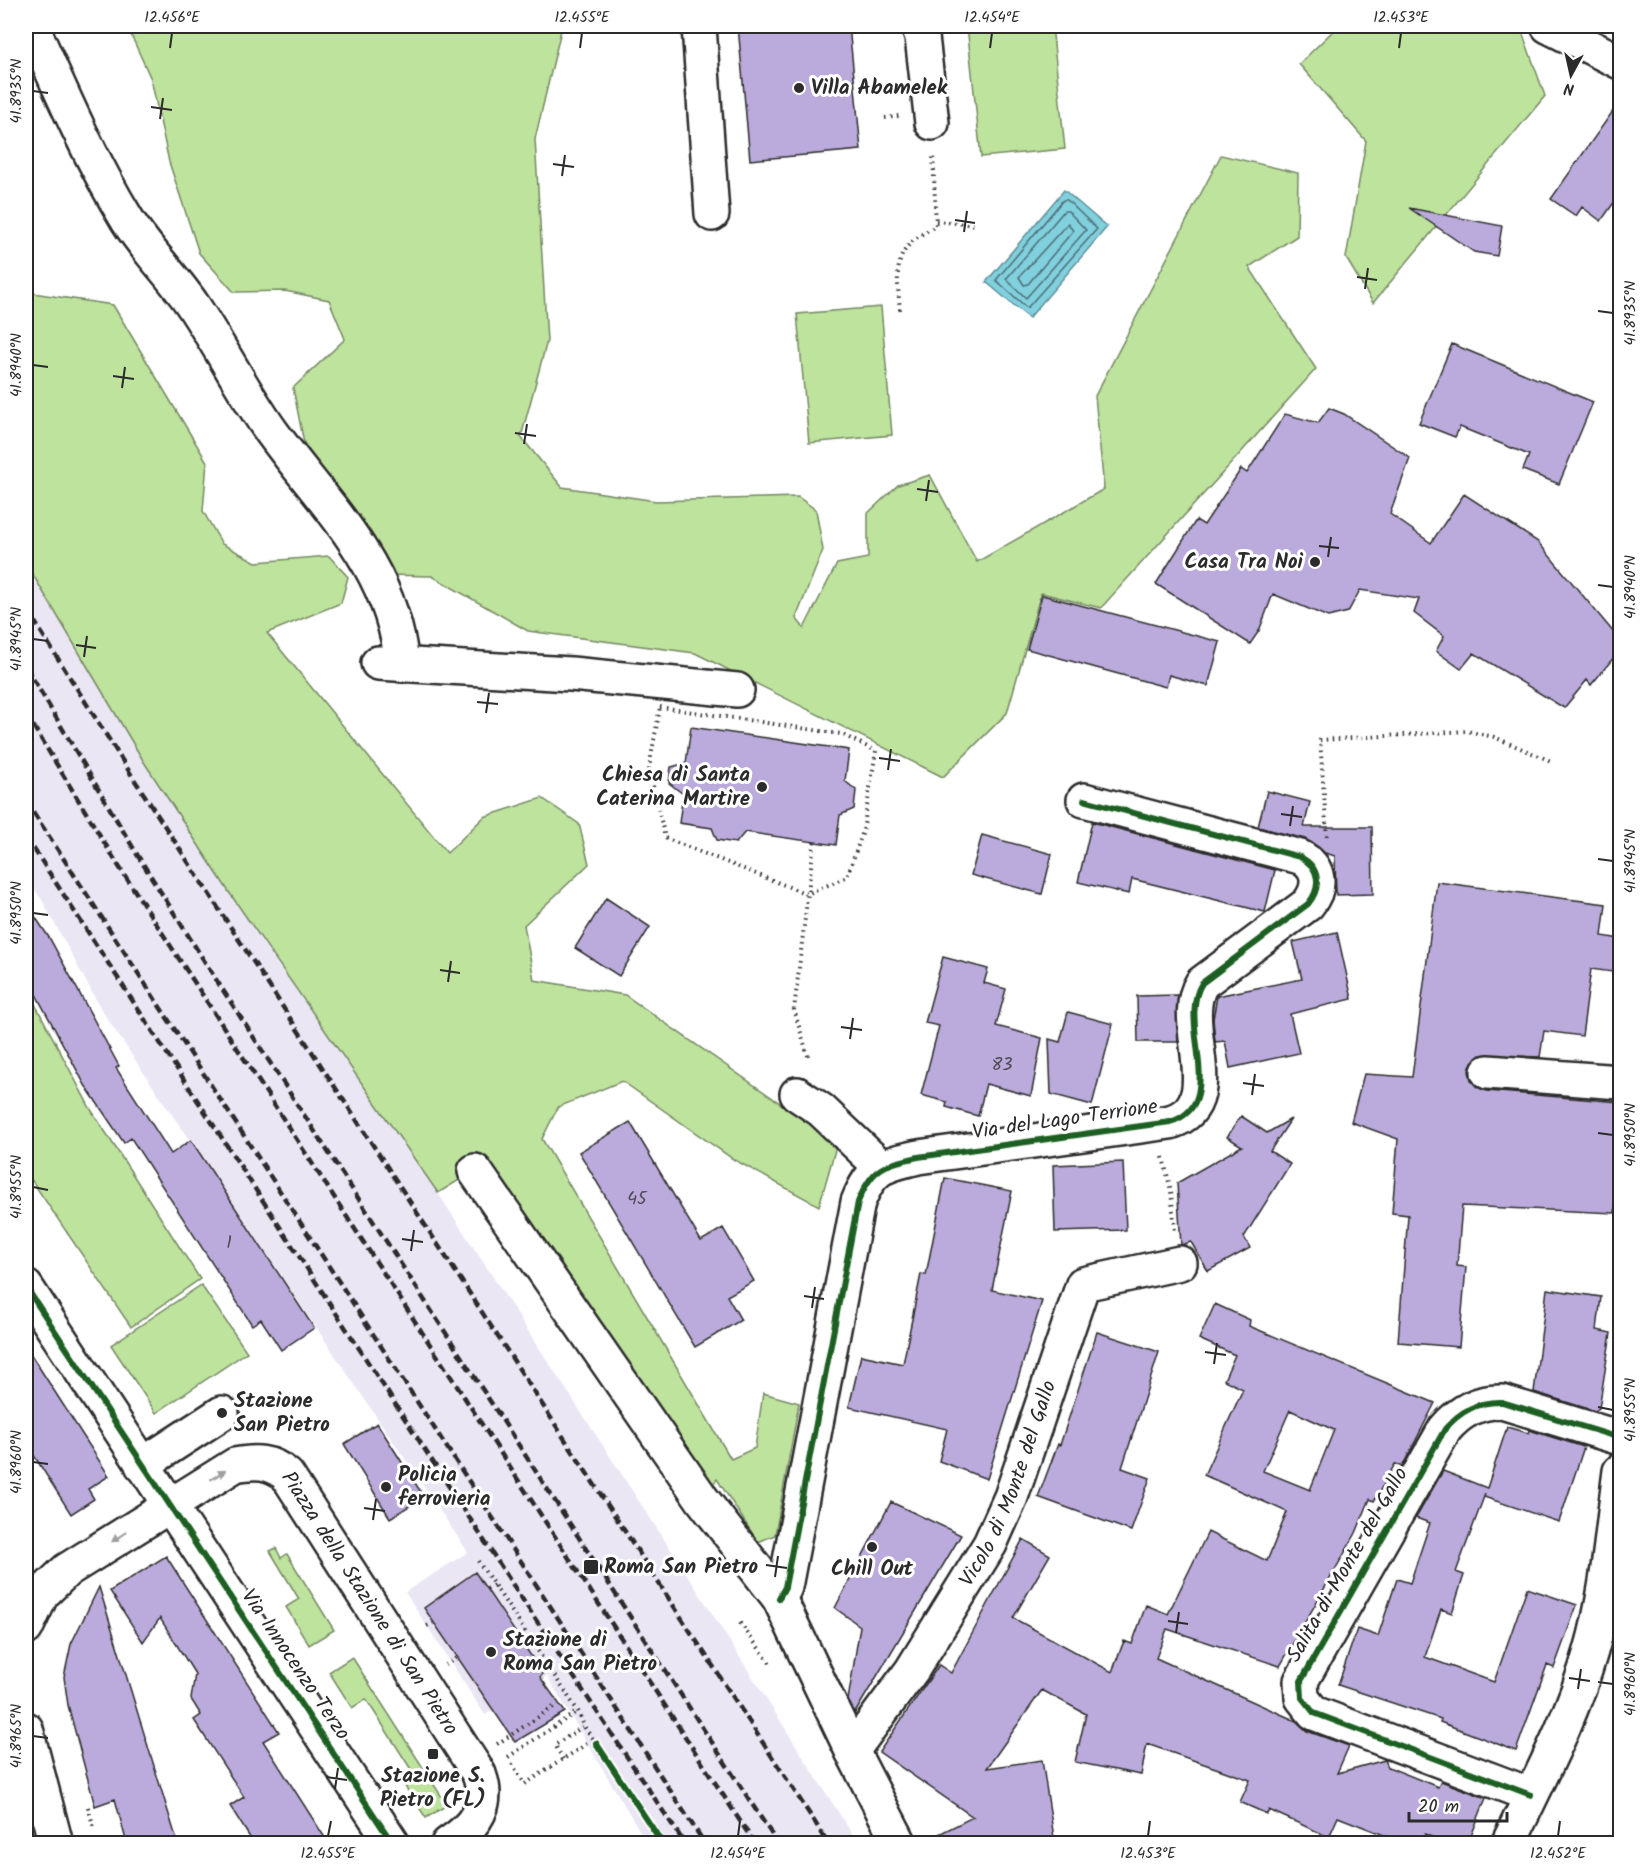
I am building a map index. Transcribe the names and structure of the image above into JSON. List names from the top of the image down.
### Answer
{
  "streets": {
    "street": [
      "Via del Lago Terrione",
      "Vicolo di Monte del Gallo",
      "Salita di Monte del Gallo",
      "Piazza della Stazione di San Pietro",
      "Via Innocenzo Terzo"
    ]
  },
  "crossings": [
    ["Piazza della Stazione di San Pietro", "Via Innocenzo Terzo"]
  ],
  "places": {
    "other": [
      "Villa Abamelek",
      "Casa Tra Noi",
      "Chiesa di Santa Caterina Martire",
      "Stazione San Pietro",
      "Policia ferrovieria",
      "Chill Out",
      "Stazione di Roma San Pietro"
    ],
    "transit": ["Roma San Pietro", "Stazione S. Pietro (FL)"]
  },
  "house_numbers": ["83", "45", "1"],
  "scale_bar": "20 m",
  "north": "bottom",
  "coordinates": [
    "12.456°E",
    "12.455°E",
    "12.454°E",
    "12.453°E",
    "41.8935°N",
    "41.8940°N",
    "41.8945°N",
    "41.8950°N",
    "41.8955°N",
    "41.8960°N",
    "41.8965°N",
    "12.452°E"
  ]
}
